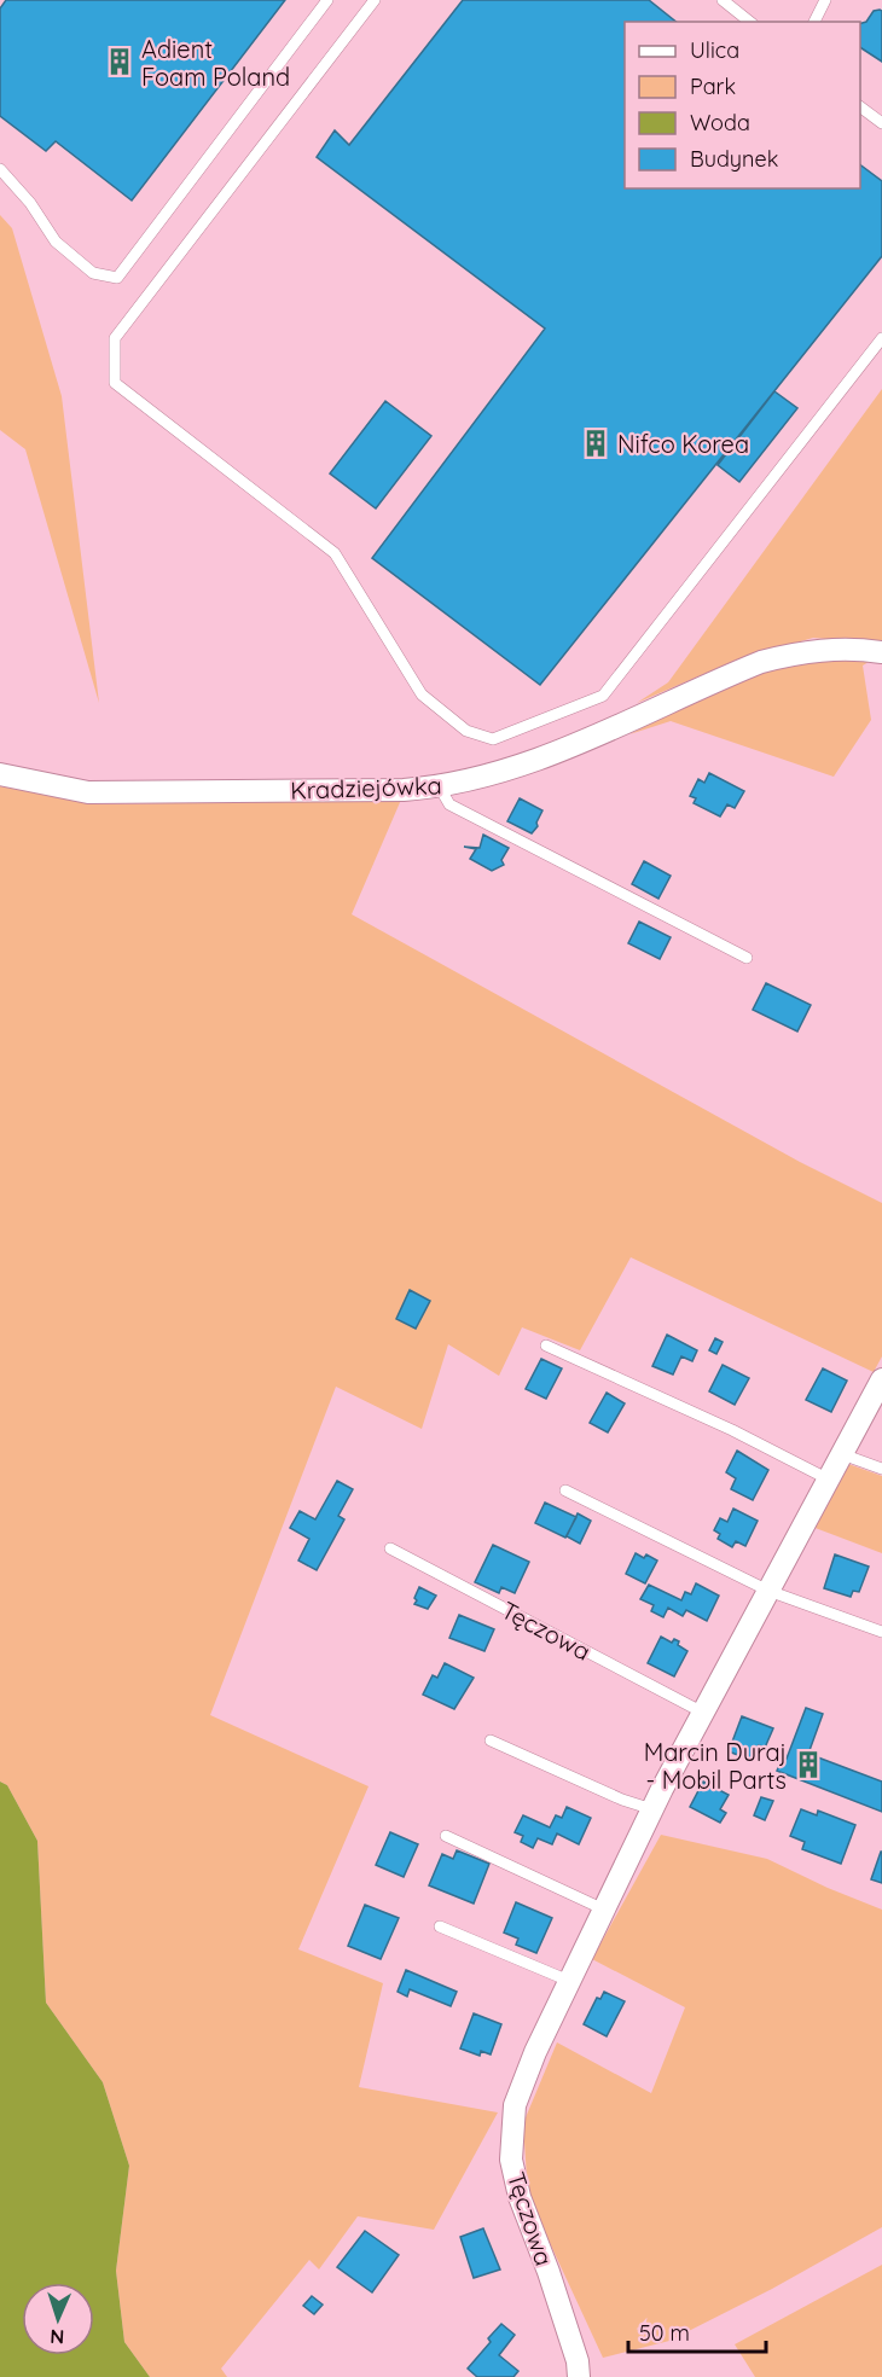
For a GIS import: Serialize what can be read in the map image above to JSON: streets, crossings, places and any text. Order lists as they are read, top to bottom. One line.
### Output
{"streets":{"street":["Kradziejówka","Tęczowa"]},"places":{"building":["Adient Foam Poland","Nifco Korea","Marcin Duraj - Mobil Parts"]},"legend":["Ulica","Park","Woda","Budynek"],"scale_bar":"50 m","north":"bottom"}
